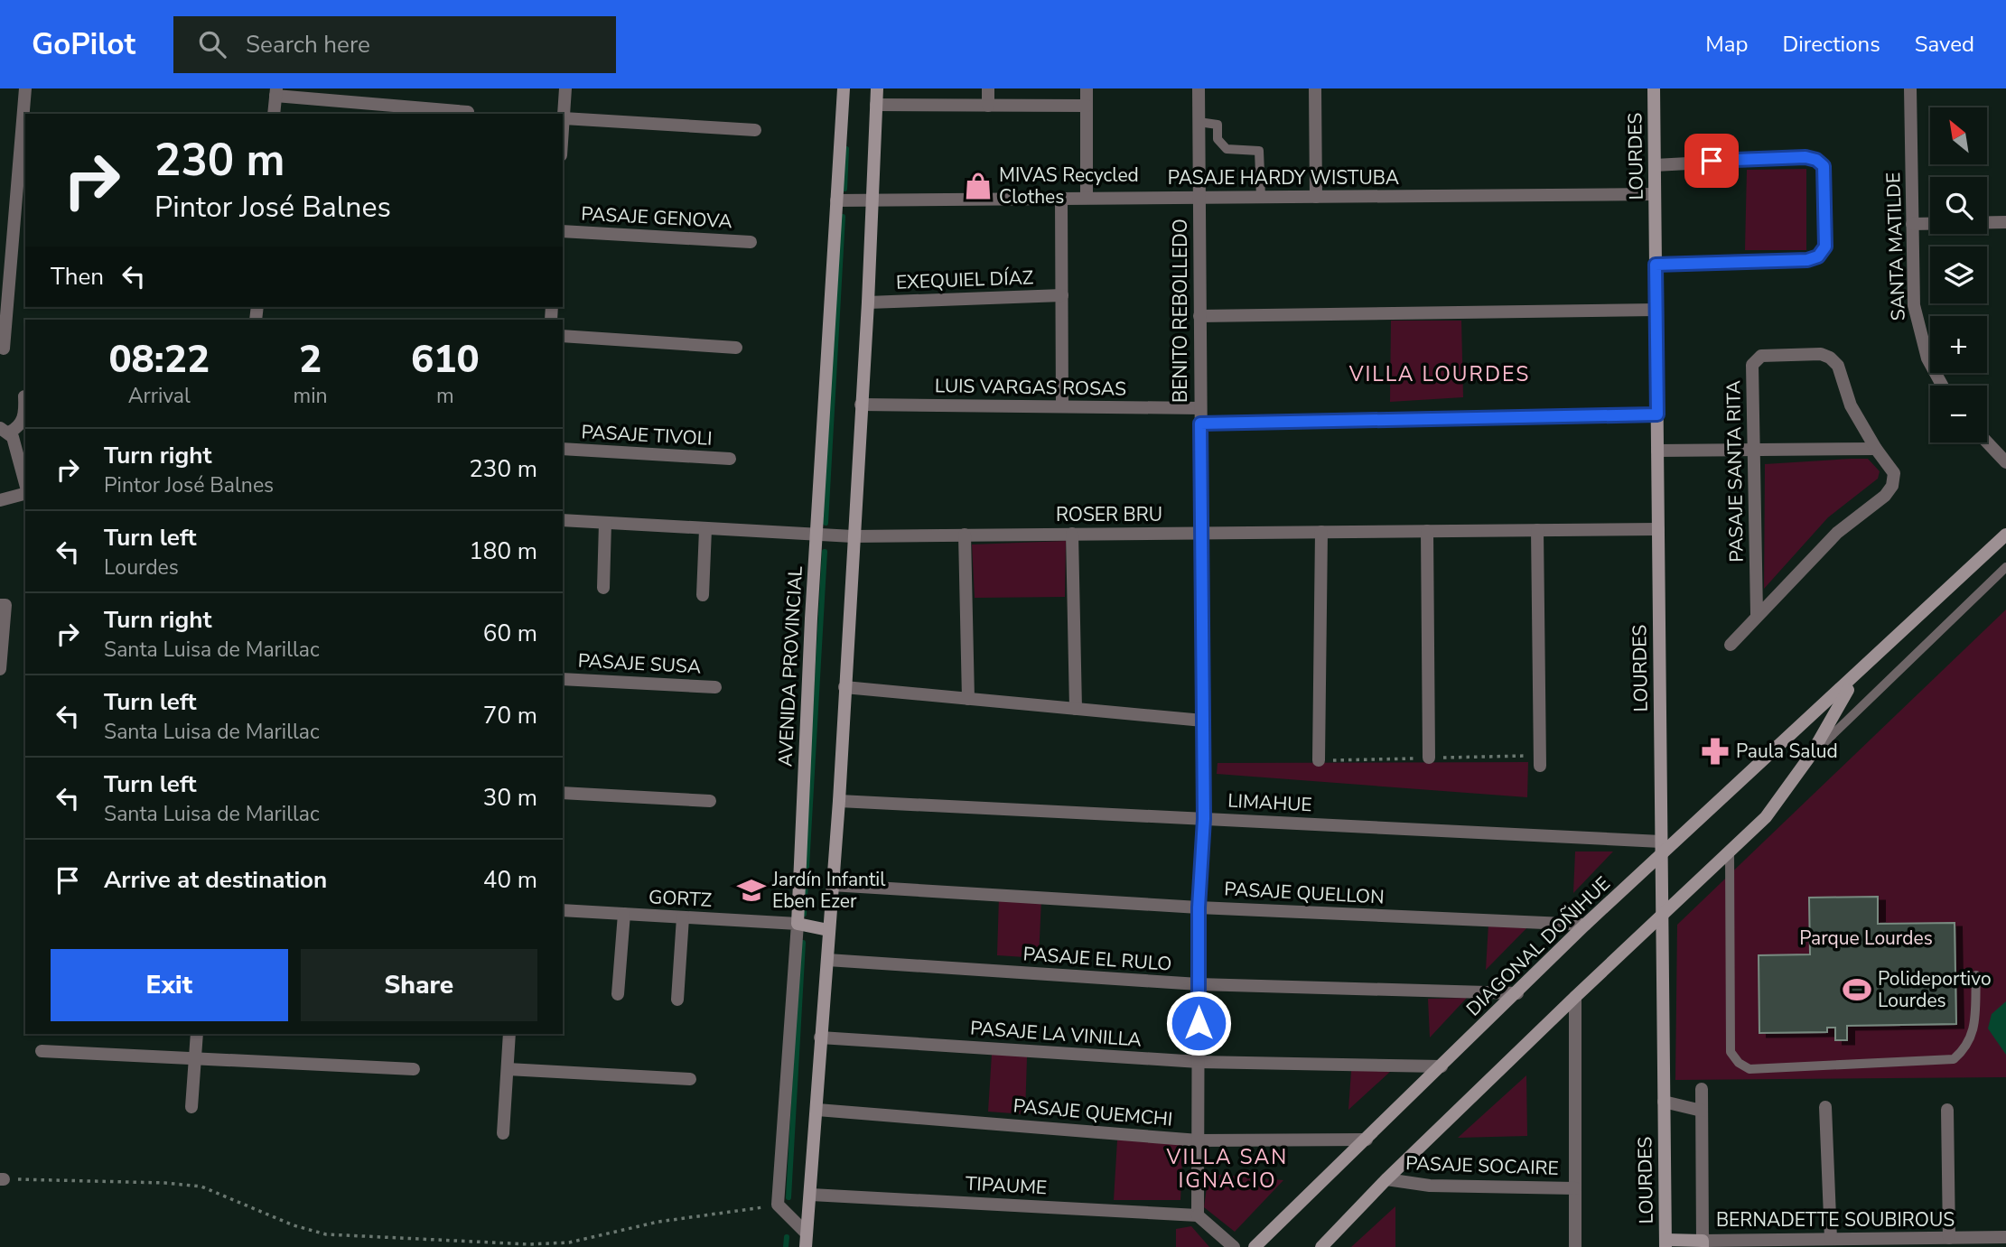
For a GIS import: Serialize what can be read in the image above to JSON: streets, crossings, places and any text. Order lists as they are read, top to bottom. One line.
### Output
{"streets":{"street":["LOURDES","PASAJE HARDY WISTUBA","PASAJE GENOVA","SANTA MATILDE","EXEQUIEL DÍAZ","BENITO REBOLLEDO","LUIS VARGAS ROSAS","PASAJE TIVOLI","PASAJE SANTA RITA","ROSER BRU","PASAJE SUSA","AVENIDA PROVINCIAL","LIMAHUE","PASAJE QUELLON","GORTZ","DIAGONAL DOÑIHUE","PASAJE EL RULO","PASAJE LA VINILLA","PASAJE QUEMCHI","PASAJE SOCAIRE","TIPAUME","BERNADETTE SOUBIROUS"]},"crossings":[["LOURDES","PASAJE HARDY WISTUBA"],["LOURDES","ROSER BRU"],["LOURDES","LIMAHUE"],["LOURDES","DIAGONAL DOÑIHUE"],["LOURDES","BERNADETTE SOUBIROUS"],["PASAJE HARDY WISTUBA","BENITO REBOLLEDO"],["PASAJE HARDY WISTUBA","AVENIDA PROVINCIAL"],["BENITO REBOLLEDO","LUIS VARGAS ROSAS"],["BENITO REBOLLEDO","ROSER BRU"],["BENITO REBOLLEDO","LIMAHUE"],["BENITO REBOLLEDO","PASAJE QUELLON"],["BENITO REBOLLEDO","PASAJE EL RULO"],["BENITO REBOLLEDO","PASAJE LA VINILLA"],["BENITO REBOLLEDO","PASAJE QUEMCHI"],["BENITO REBOLLEDO","TIPAUME"],["ROSER BRU","AVENIDA PROVINCIAL"],["AVENIDA PROVINCIAL","GORTZ"],["LIMAHUE","DIAGONAL DOÑIHUE"],["PASAJE QUELLON","DIAGONAL DOÑIHUE"],["DIAGONAL DOÑIHUE","PASAJE EL RULO"],["DIAGONAL DOÑIHUE","PASAJE LA VINILLA"],["DIAGONAL DOÑIHUE","PASAJE QUEMCHI"],["DIAGONAL DOÑIHUE","PASAJE SOCAIRE"]],"districts":["VILLA LOURDES","VILLA SAN IGNACIO"],"parks":["Parque Lourdes"],"places":{"shop":["MIVAS Recycled Clothes"],"pharmacy":["Paula Salud"],"school or university":["Jardín Infantil Eben Ezer"],"sports":["Polideportivo Lourdes"]},"north":"top left","page":{"header":"GoPilot","search":"Search here","nav":["Map","Directions","Saved"],"map_buttons":["+","−"],"turn":["230 m","Pintor José Balnes"],"then":"Then","eta":["08:22","Arrival","2","min","610","m"],"list":[{"name":"Turn right","note":"Pintor José Balnes","value":"230 m"},{"name":"Turn left","note":"Lourdes","value":"180 m"},{"name":"Turn right","note":"Santa Luisa de Marillac","value":"60 m"},{"name":"Turn left","note":"Santa Luisa de Marillac","value":"70 m"},{"name":"Turn left","note":"Santa Luisa de Marillac","value":"30 m"},{"name":"Arrive at destination","value":"40 m"}],"buttons":["Exit","Share"]}}
